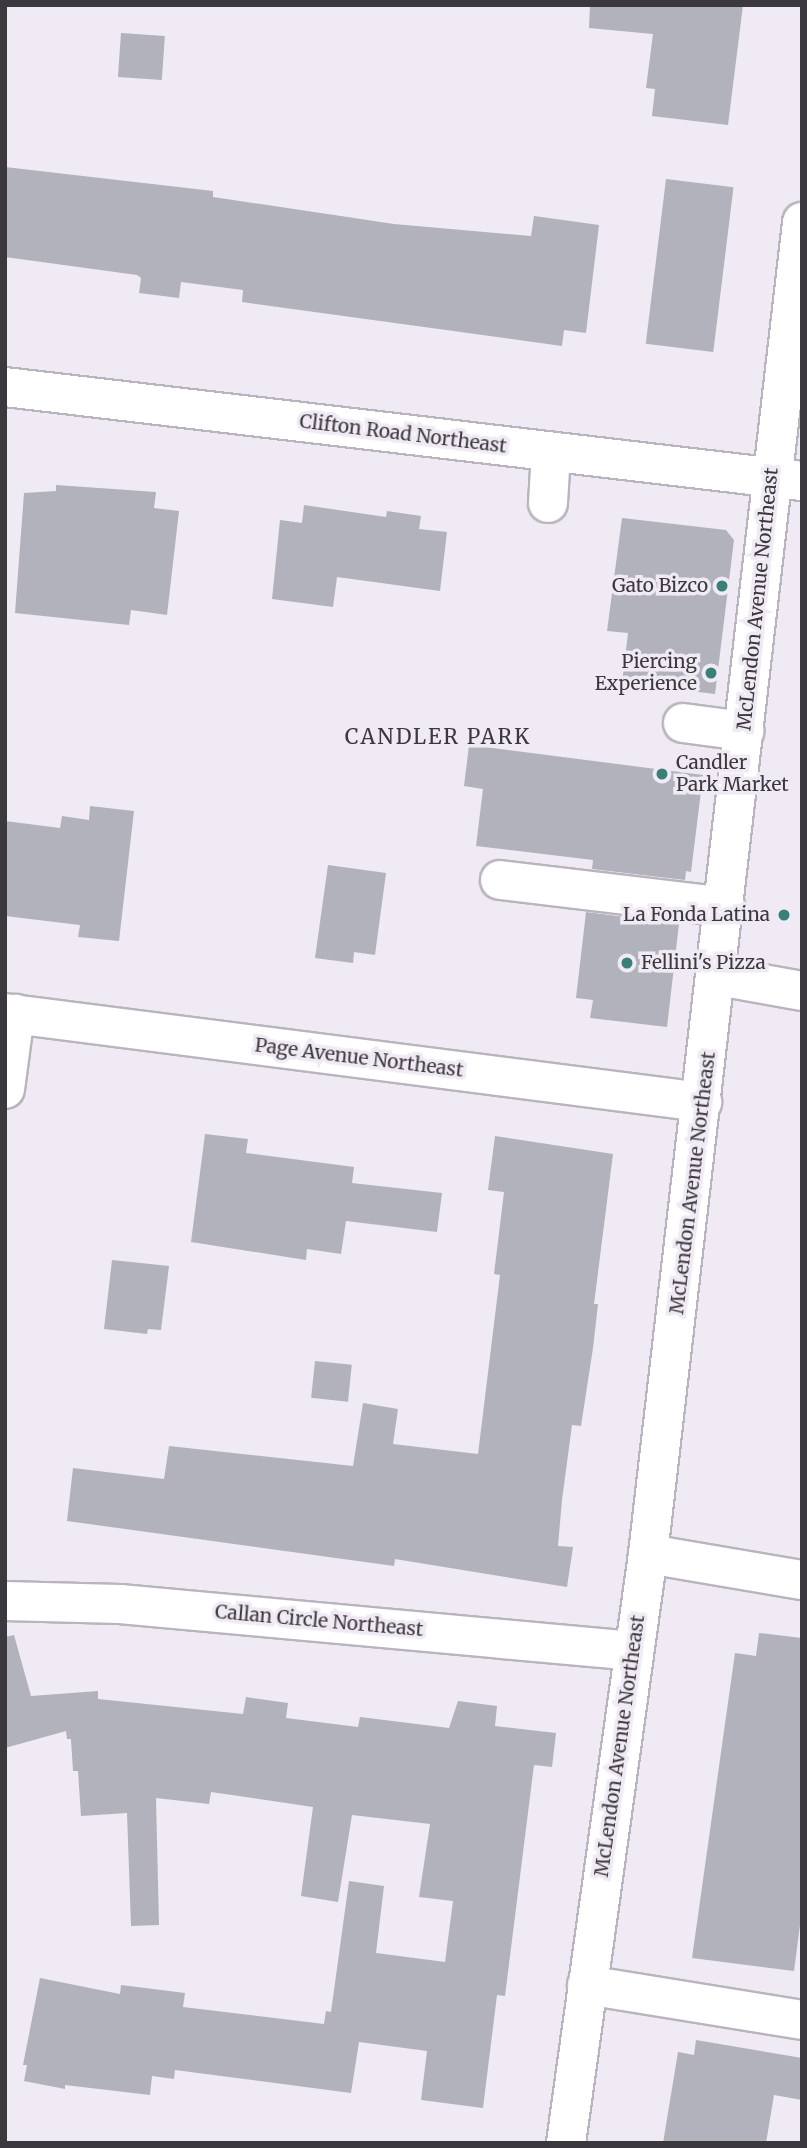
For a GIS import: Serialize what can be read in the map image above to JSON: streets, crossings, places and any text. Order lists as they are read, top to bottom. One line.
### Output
{"streets":{"street":["Clifton Road Northeast","McLendon Avenue Northeast","Page Avenue Northeast","Callan Circle Northeast"]},"crossings":[["Clifton Road Northeast","McLendon Avenue Northeast"],["McLendon Avenue Northeast","Page Avenue Northeast"],["McLendon Avenue Northeast","Callan Circle Northeast"]],"districts":["CANDLER PARK"],"places":["Gato Bizco","Piercing Experience","Candler Park Market","La Fonda Latina","Fellini's Pizza"]}
